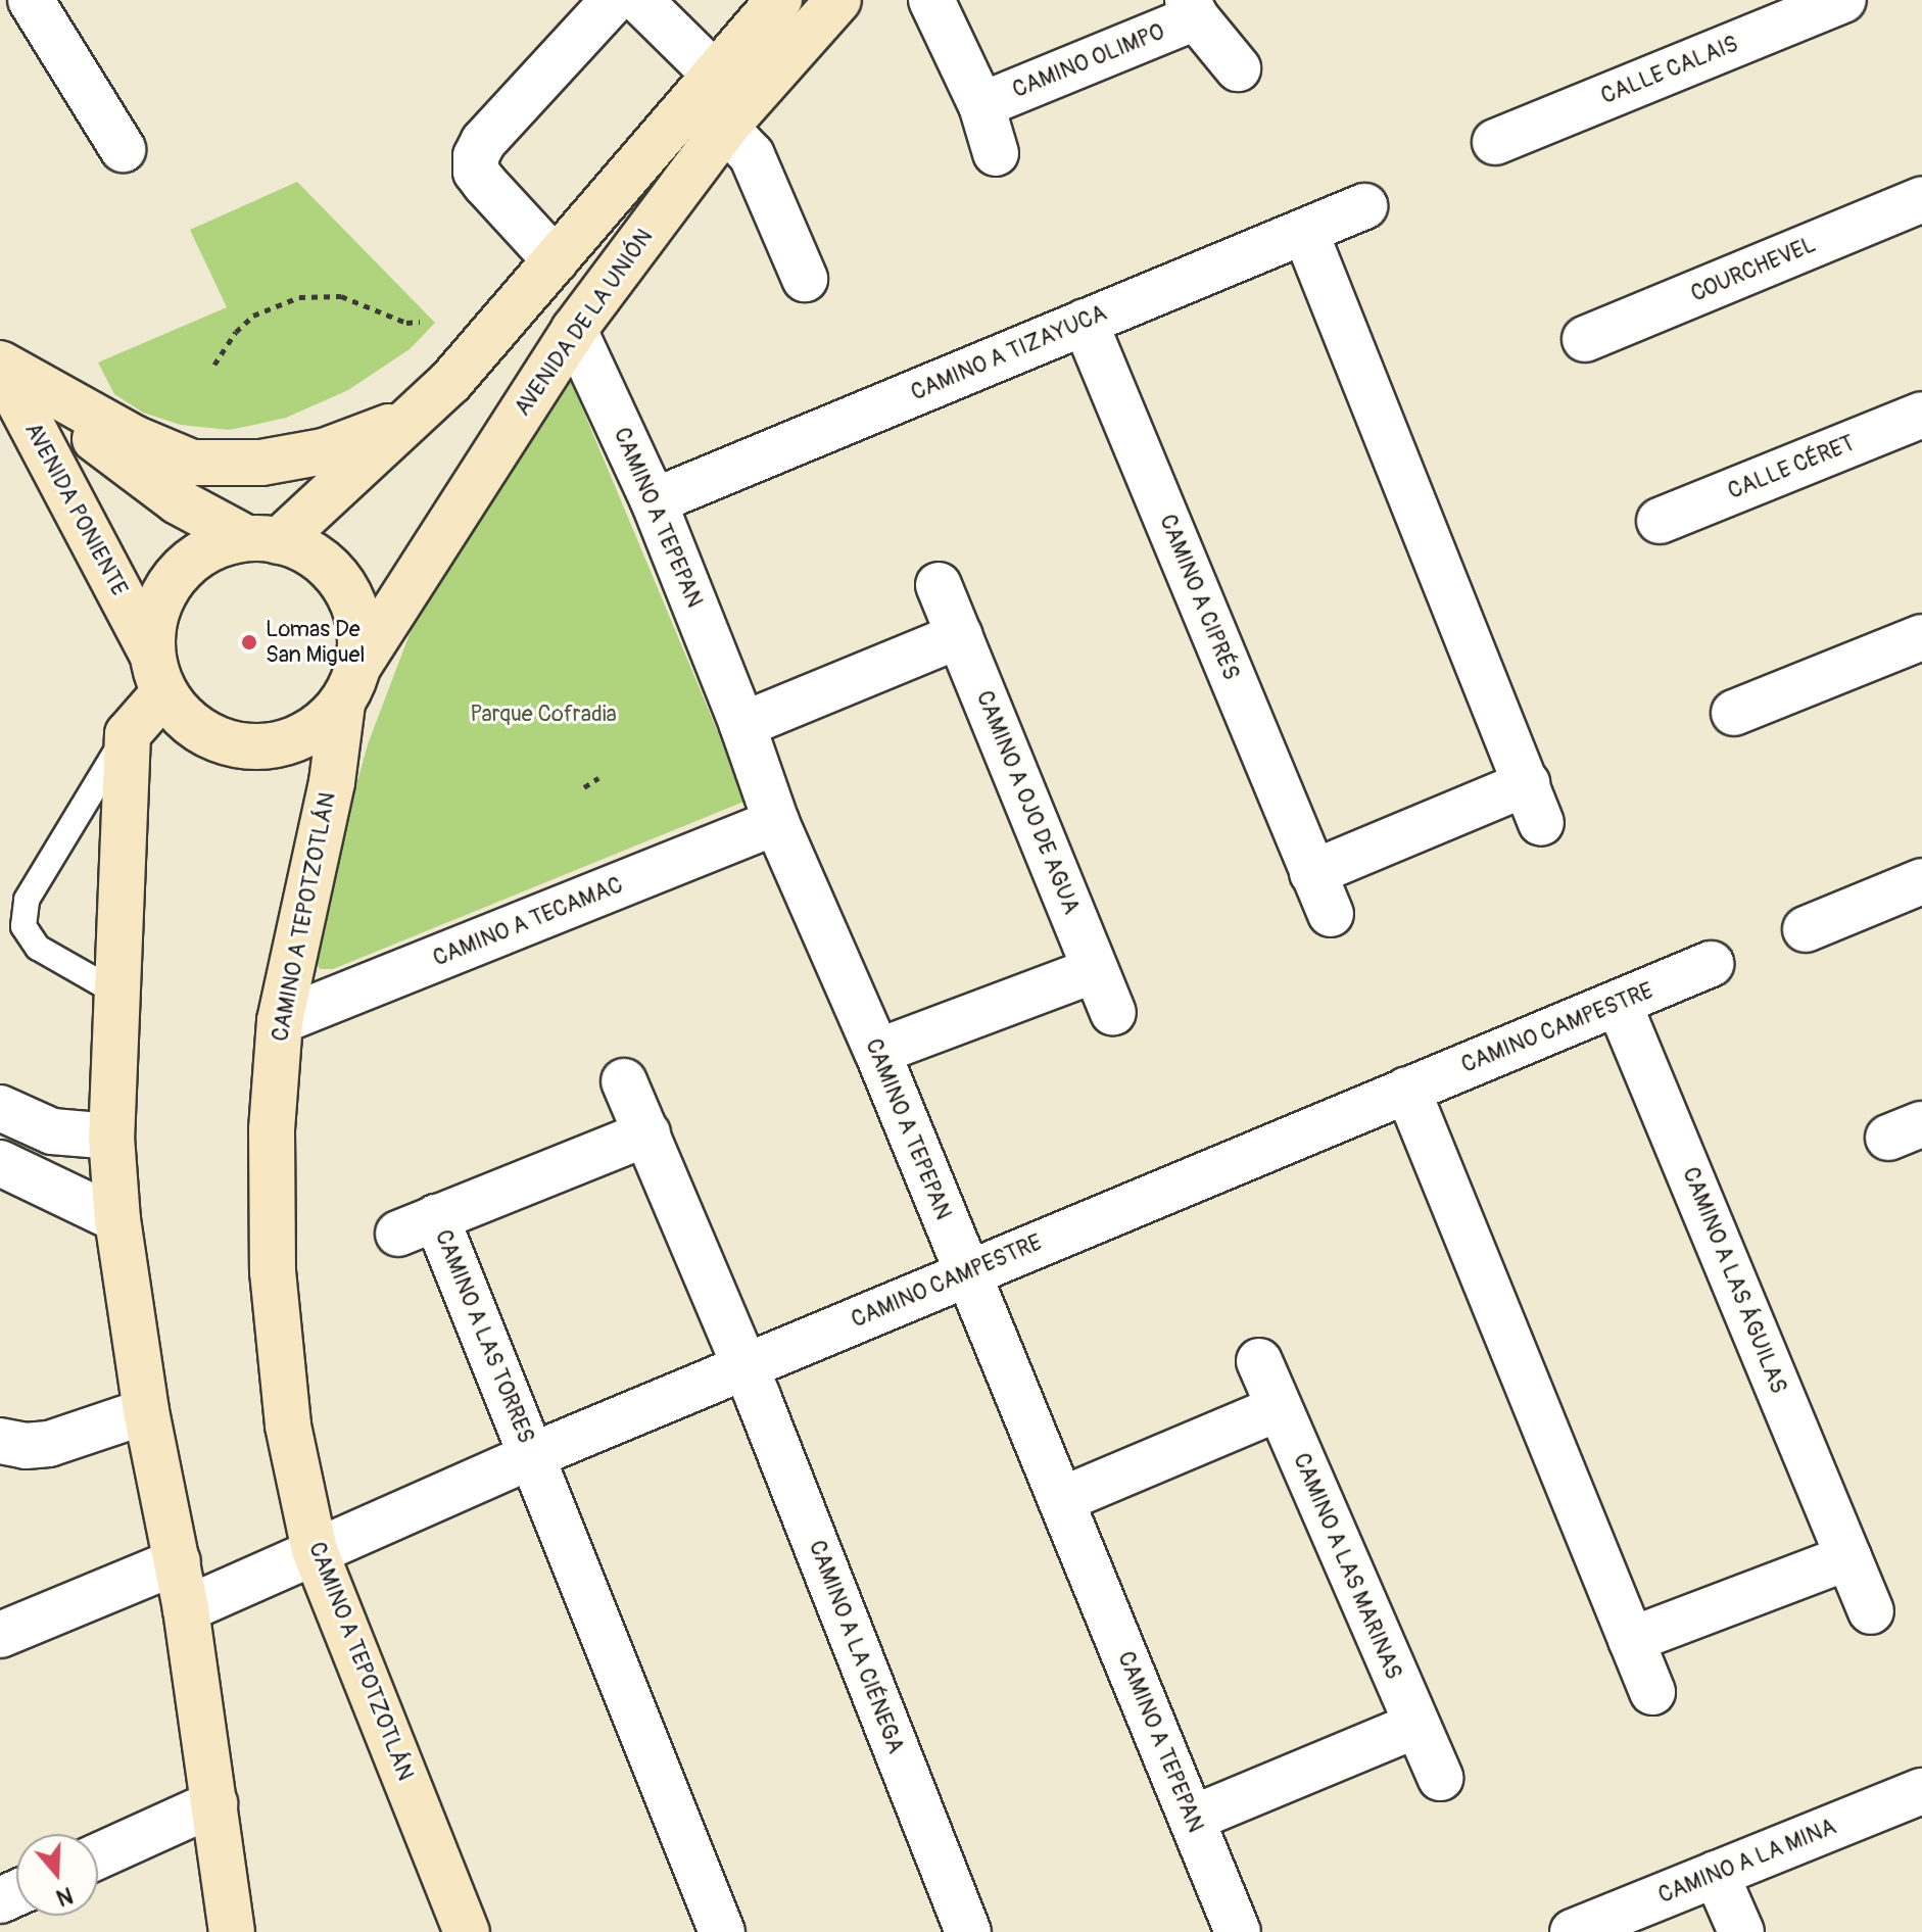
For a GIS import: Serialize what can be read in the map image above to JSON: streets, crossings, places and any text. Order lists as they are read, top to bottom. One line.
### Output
{"streets":{"main road":["AVENIDA DE LA UNIÓN","AVENIDA PONIENTE","CAMINO A TEPOTZOTLÁN"],"street":["CAMINO OLIMPO","CALLE CALAIS","COURCHEVEL","CAMINO A TIZAYUCA","CALLE CÉRET","CAMINO A TEPEPAN","CAMINO A CIPRÉS","CAMINO A OJO DE AGUA","CAMINO A TECAMAC","CAMINO CAMPESTRE","CAMINO A LAS ÁGUILAS","CAMINO A LAS TORRES","CAMINO A LAS MARINAS","CAMINO A LA CIÉNEGA","CAMINO A LA MINA"]},"crossings":[["AVENIDA DE LA UNIÓN","AVENIDA PONIENTE"],["AVENIDA DE LA UNIÓN","CAMINO A TEPEPAN"],["AVENIDA DE LA UNIÓN","CAMINO A TEPOTZOTLÁN"],["CAMINO A TIZAYUCA","CAMINO A TEPEPAN"],["CAMINO A TIZAYUCA","CAMINO A CIPRÉS"],["AVENIDA PONIENTE","CAMINO A TEPOTZOTLÁN"],["CAMINO A TEPEPAN","CAMINO A TECAMAC"],["CAMINO A TEPEPAN","CAMINO CAMPESTRE"],["CAMINO A TEPOTZOTLÁN","CAMINO A TECAMAC"],["CAMINO A TEPOTZOTLÁN","CAMINO CAMPESTRE"],["CAMINO CAMPESTRE","CAMINO A LAS ÁGUILAS"],["CAMINO CAMPESTRE","CAMINO A LAS TORRES"],["CAMINO CAMPESTRE","CAMINO A LA CIÉNEGA"]],"parks":["Parque Cofradia"],"places":["Lomas De San Miguel"],"north":"bottom"}
